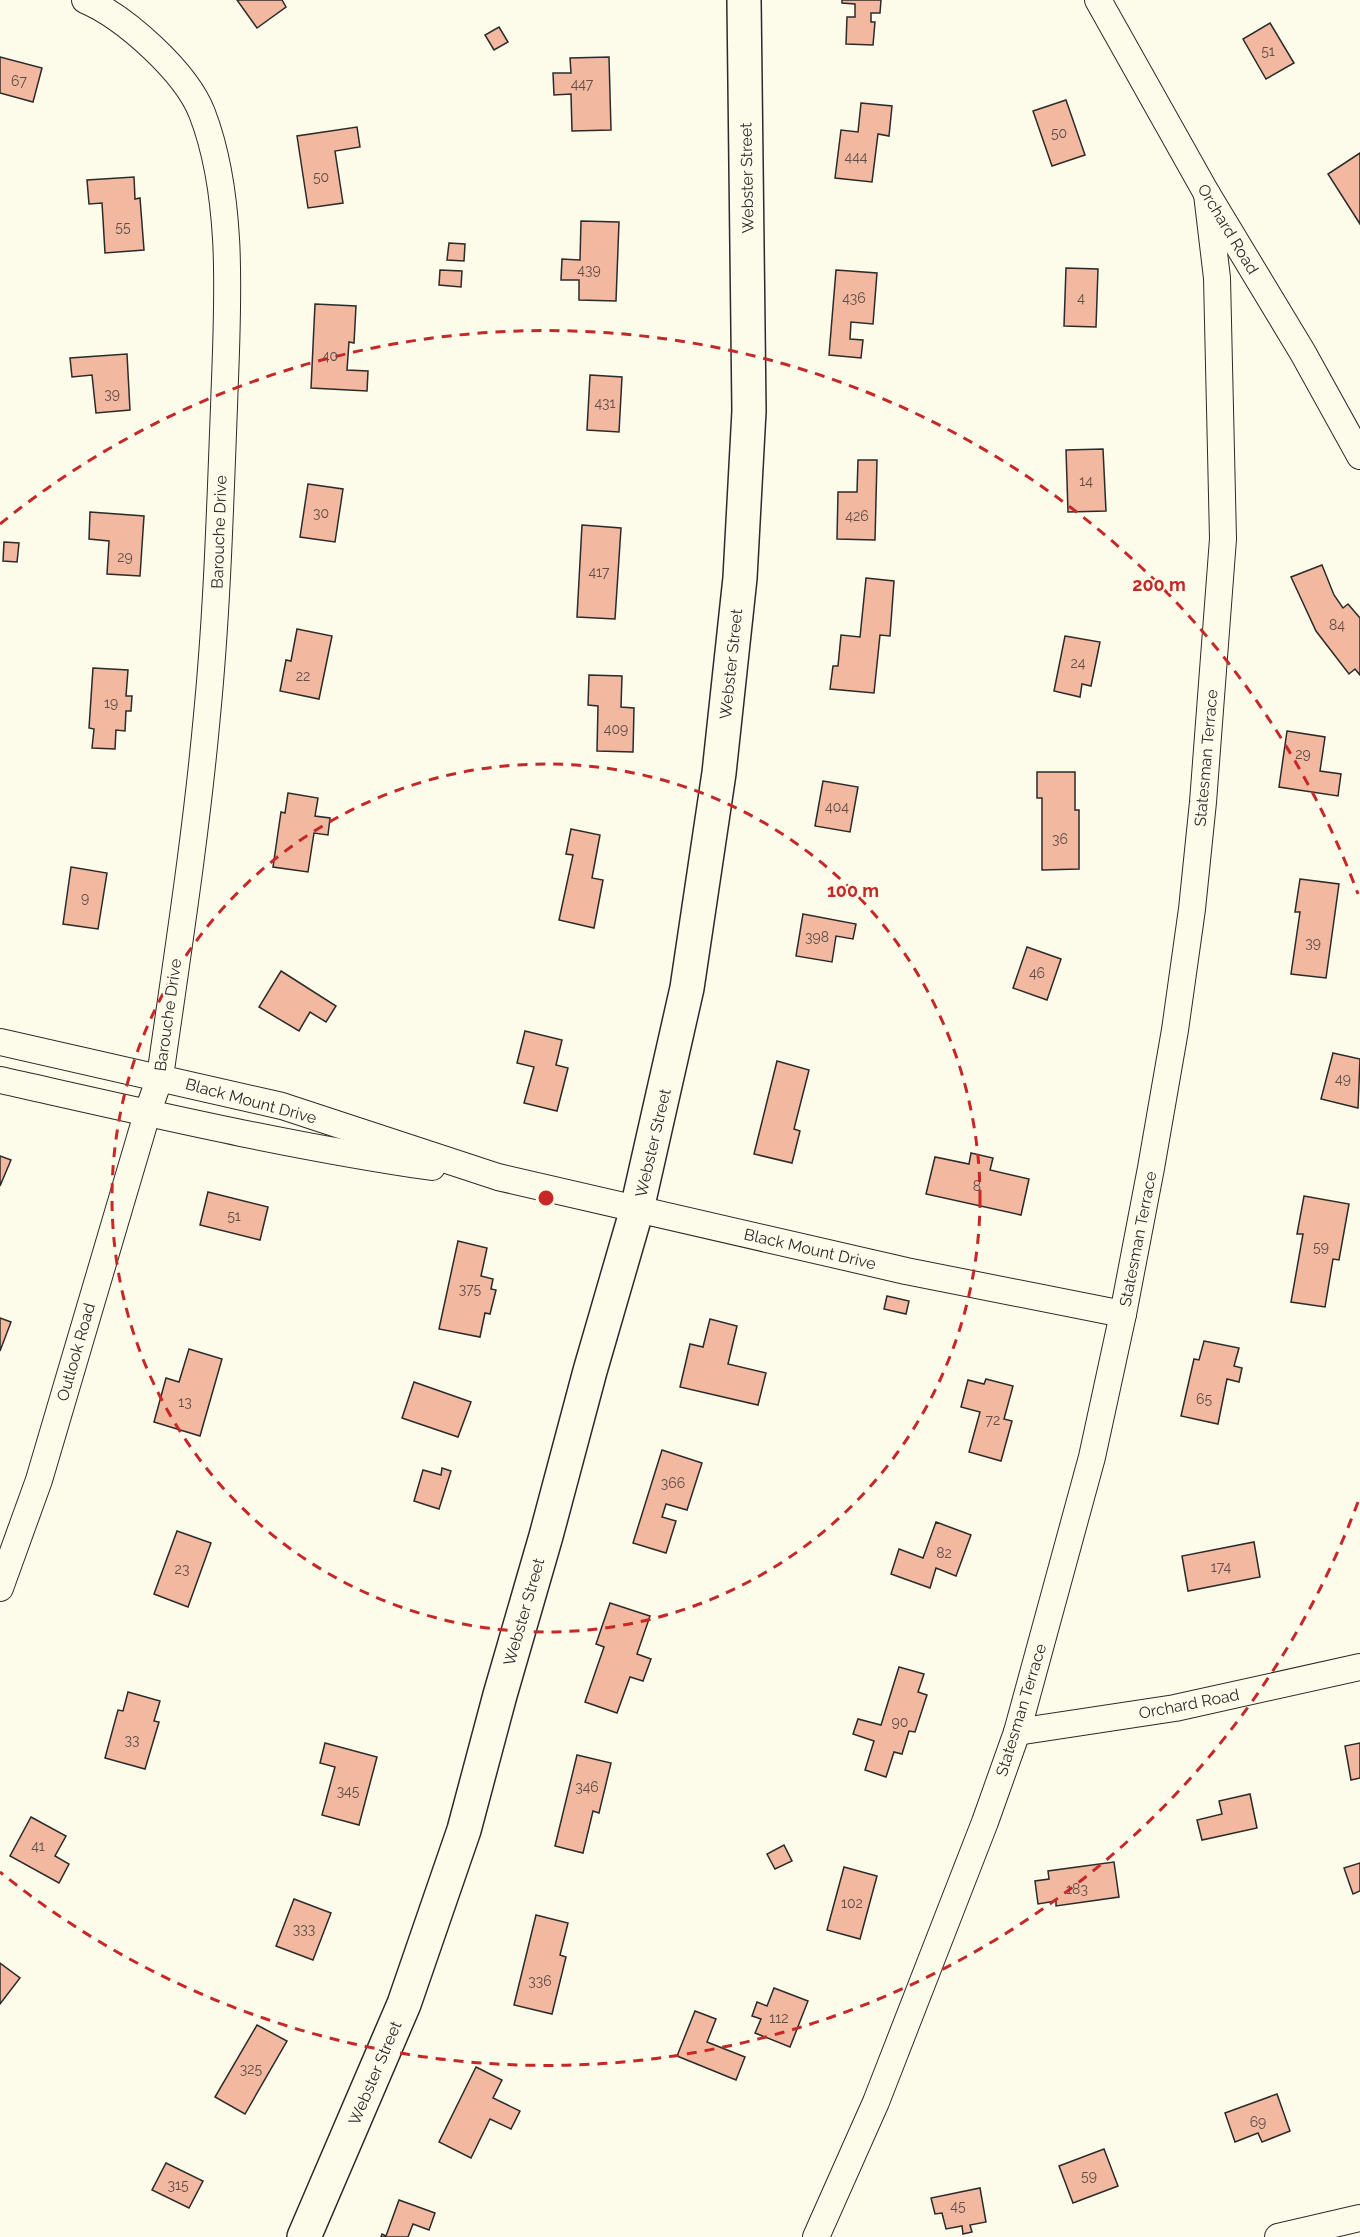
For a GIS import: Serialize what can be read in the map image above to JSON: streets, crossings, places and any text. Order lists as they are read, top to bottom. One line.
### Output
{"streets":{"street":["Webster Street","Orchard Road","Barouche Drive","Statesman Terrace","Black Mount Drive","Outlook Road"]},"crossings":[["Webster Street","Black Mount Drive"],["Orchard Road","Statesman Terrace"],["Barouche Drive","Black Mount Drive"],["Barouche Drive","Outlook Road"],["Statesman Terrace","Black Mount Drive"],["Black Mount Drive","Outlook Road"]],"house_numbers":["51","67","447","50","444","50","55","439","436","4","40","39","431","14","30","426","29","417","84","24","22","19","409","29","404","36","9","398","39","46","49","8","51","59","375","65","13","72","366","82","174","23","90","33","346","345","41","183","102","333","336","112","325","69","59","315","45"],"rings":["200 m","100 m"]}
